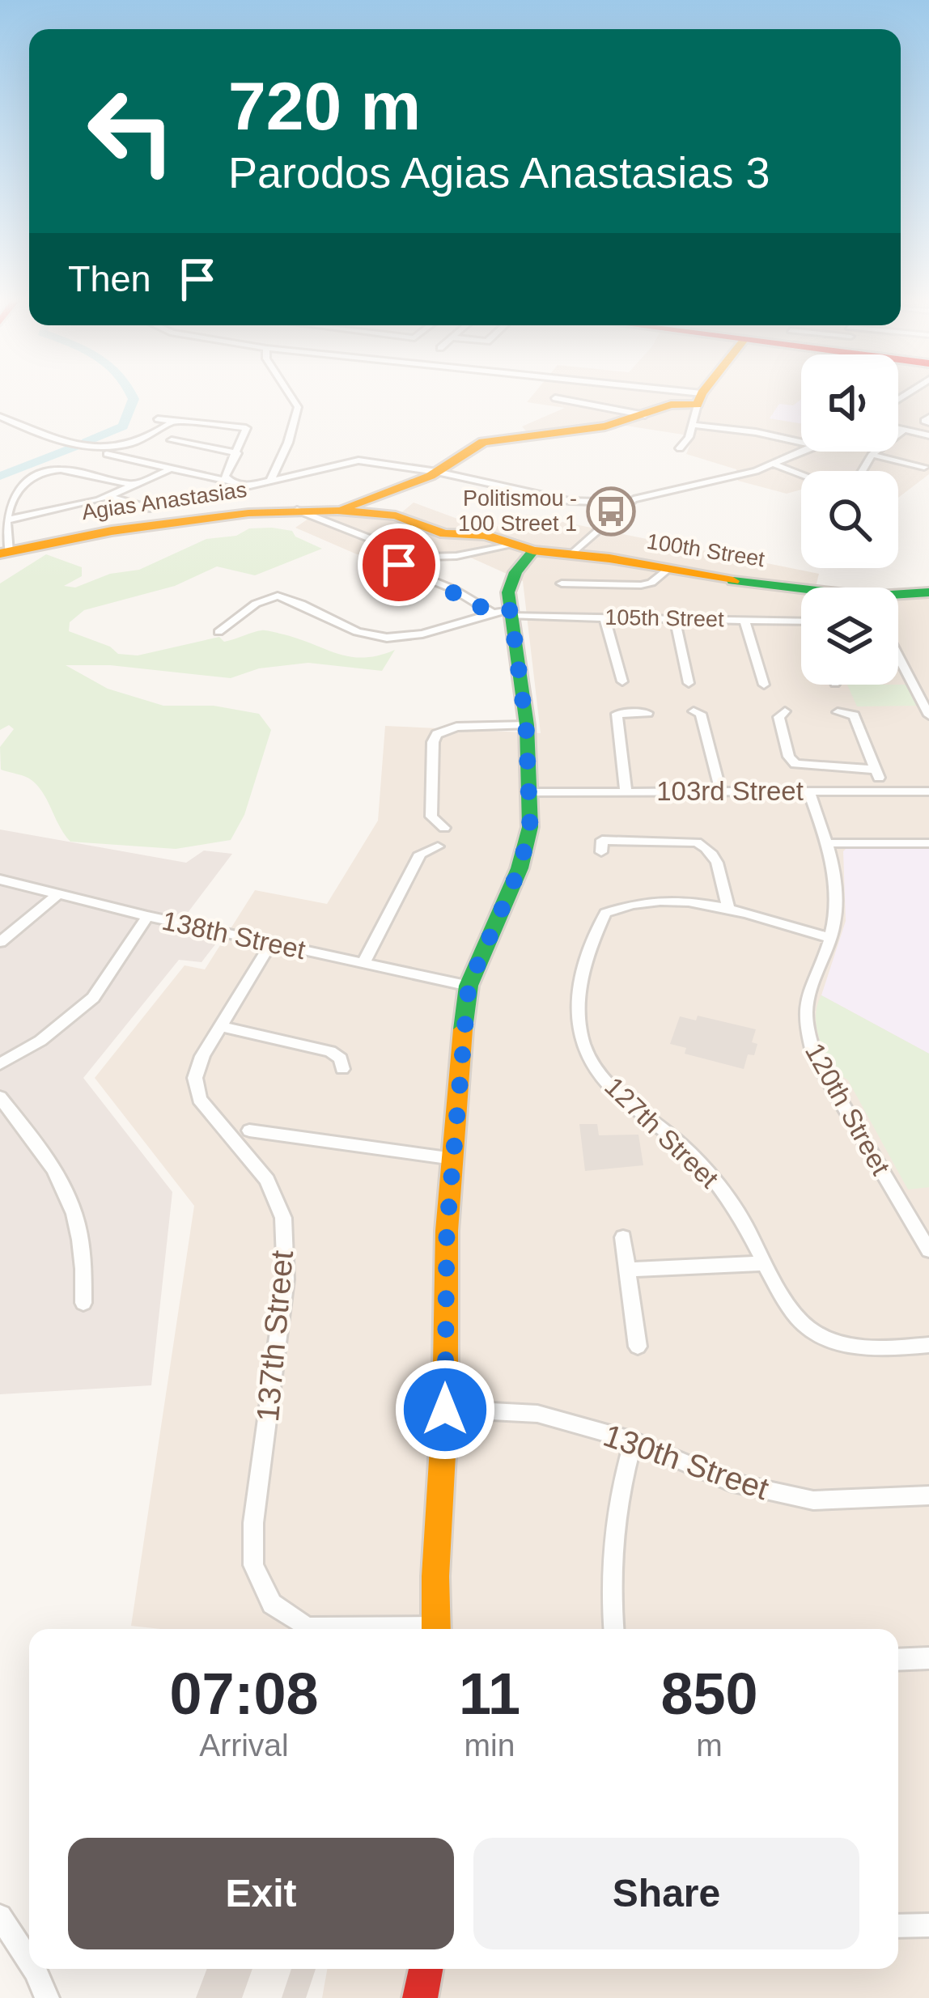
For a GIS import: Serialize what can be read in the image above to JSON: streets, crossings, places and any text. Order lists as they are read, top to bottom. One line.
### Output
{"streets":{"street":["Agias Anastasias","100th Street","105th Street","103rd Street","138th Street","120th Street","127th Street","137th Street","130th Street"]},"crossings":[["Agias Anastasias","100th Street"],["103rd Street","120th Street"],["138th Street","137th Street"],["120th Street","127th Street"]],"places":{"bus stop":["Politismou - 100 Street 1"]},"page":{"turn":["720 m","Parodos Agias Anastasias 3"],"then":"Then","eta":["07:08","Arrival","11","min","850","m"],"buttons":["Exit","Share"]}}
